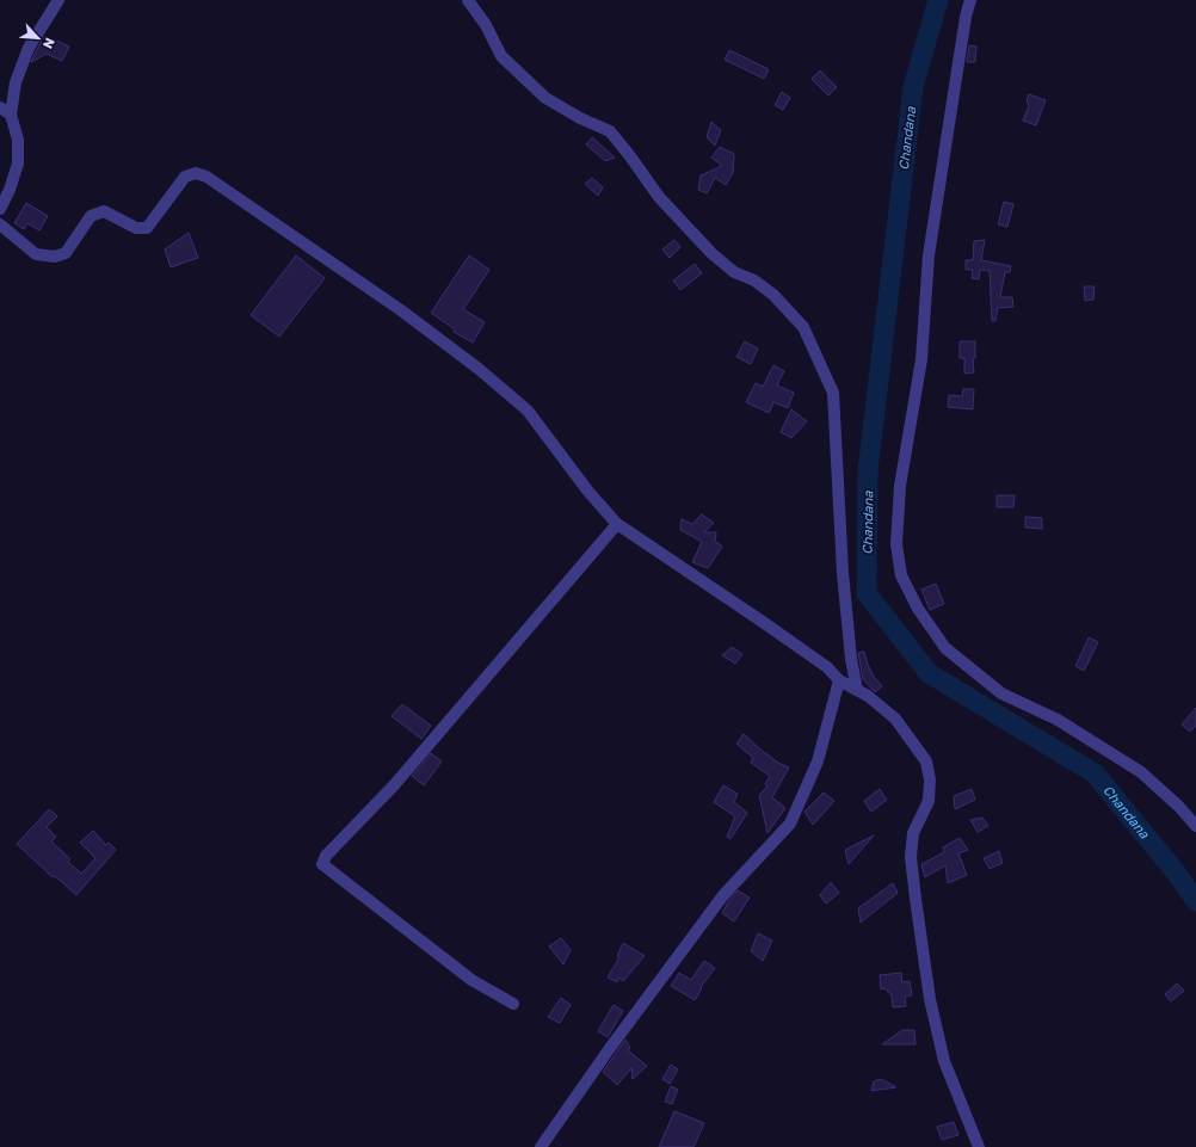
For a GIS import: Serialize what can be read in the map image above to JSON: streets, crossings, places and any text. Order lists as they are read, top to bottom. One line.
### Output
{"water":["Chandana"],"north":"bottom right"}
